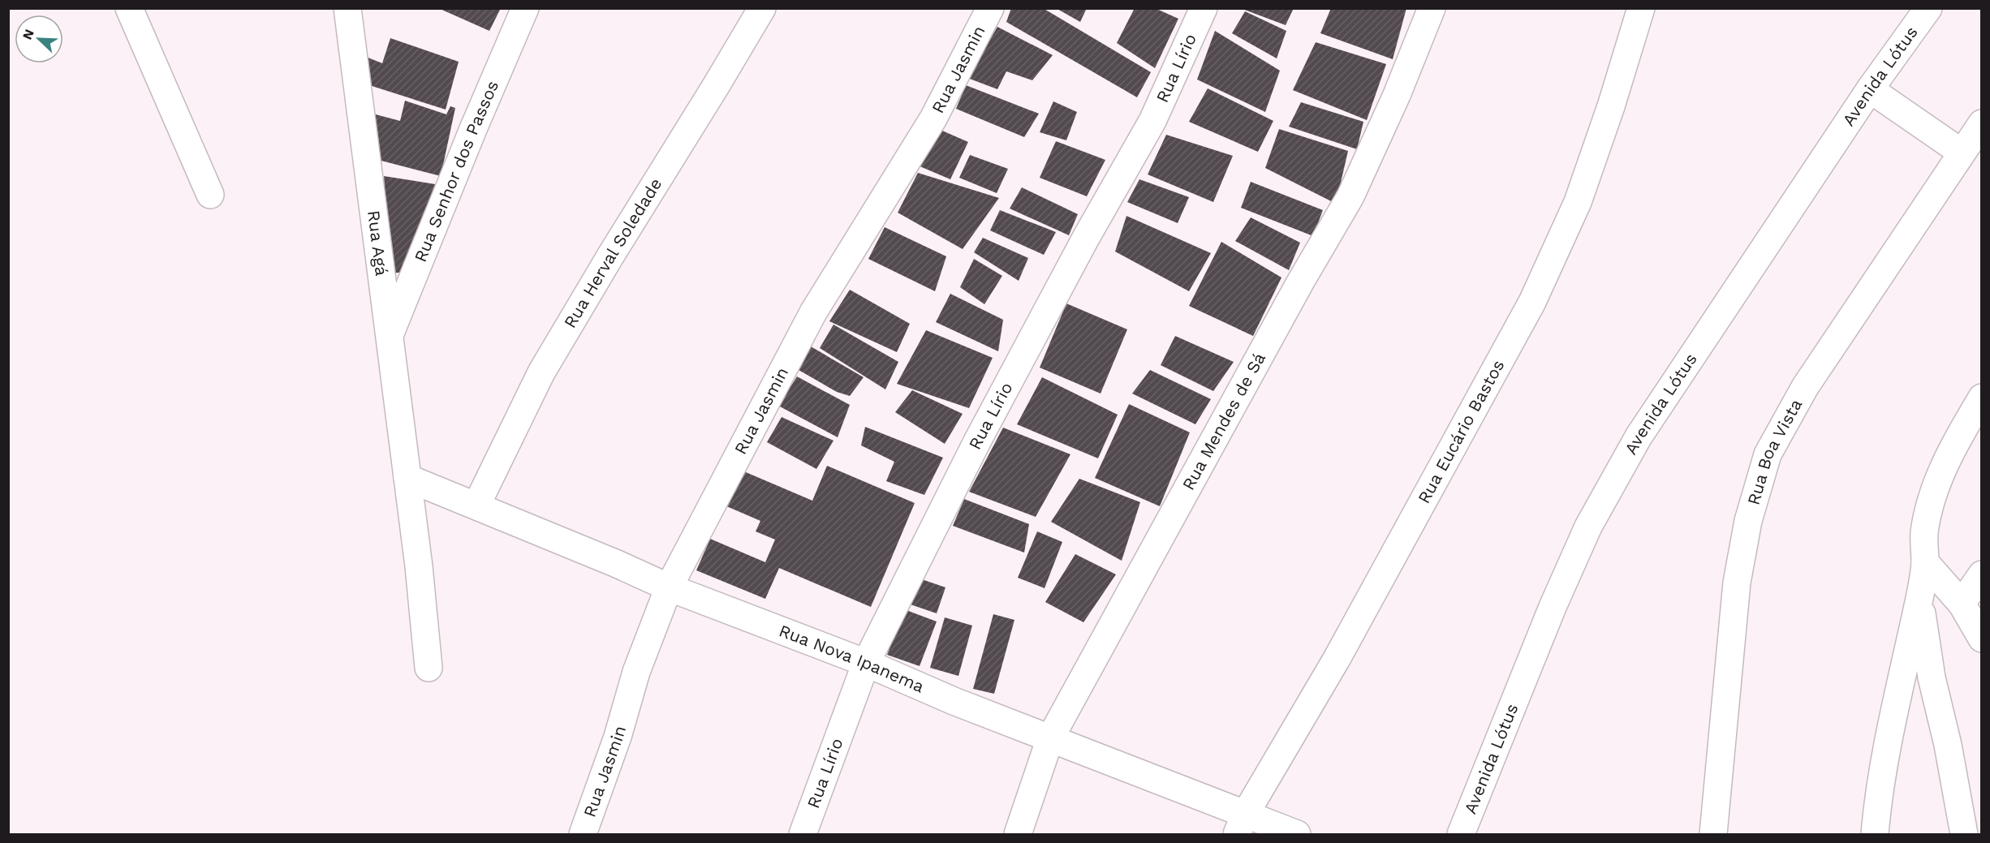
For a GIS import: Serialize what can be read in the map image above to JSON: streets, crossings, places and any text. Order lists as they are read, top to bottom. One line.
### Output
{"streets":{"street":["Rua Lírio","Rua Jasmin","Avenida Lótus","Rua Senhor dos Passos","Rua Agá","Rua Herval Soledade","Rua Mendes de Sá","Rua Eucário Bastos","Rua Boa Vista","Rua Nova Ipanema"]},"crossings":[["Rua Lírio","Rua Nova Ipanema"],["Rua Jasmin","Rua Nova Ipanema"],["Rua Senhor dos Passos","Rua Agá"],["Rua Agá","Rua Nova Ipanema"],["Rua Herval Soledade","Rua Nova Ipanema"],["Rua Mendes de Sá","Rua Nova Ipanema"],["Rua Eucário Bastos","Rua Nova Ipanema"]],"north":"top left"}
